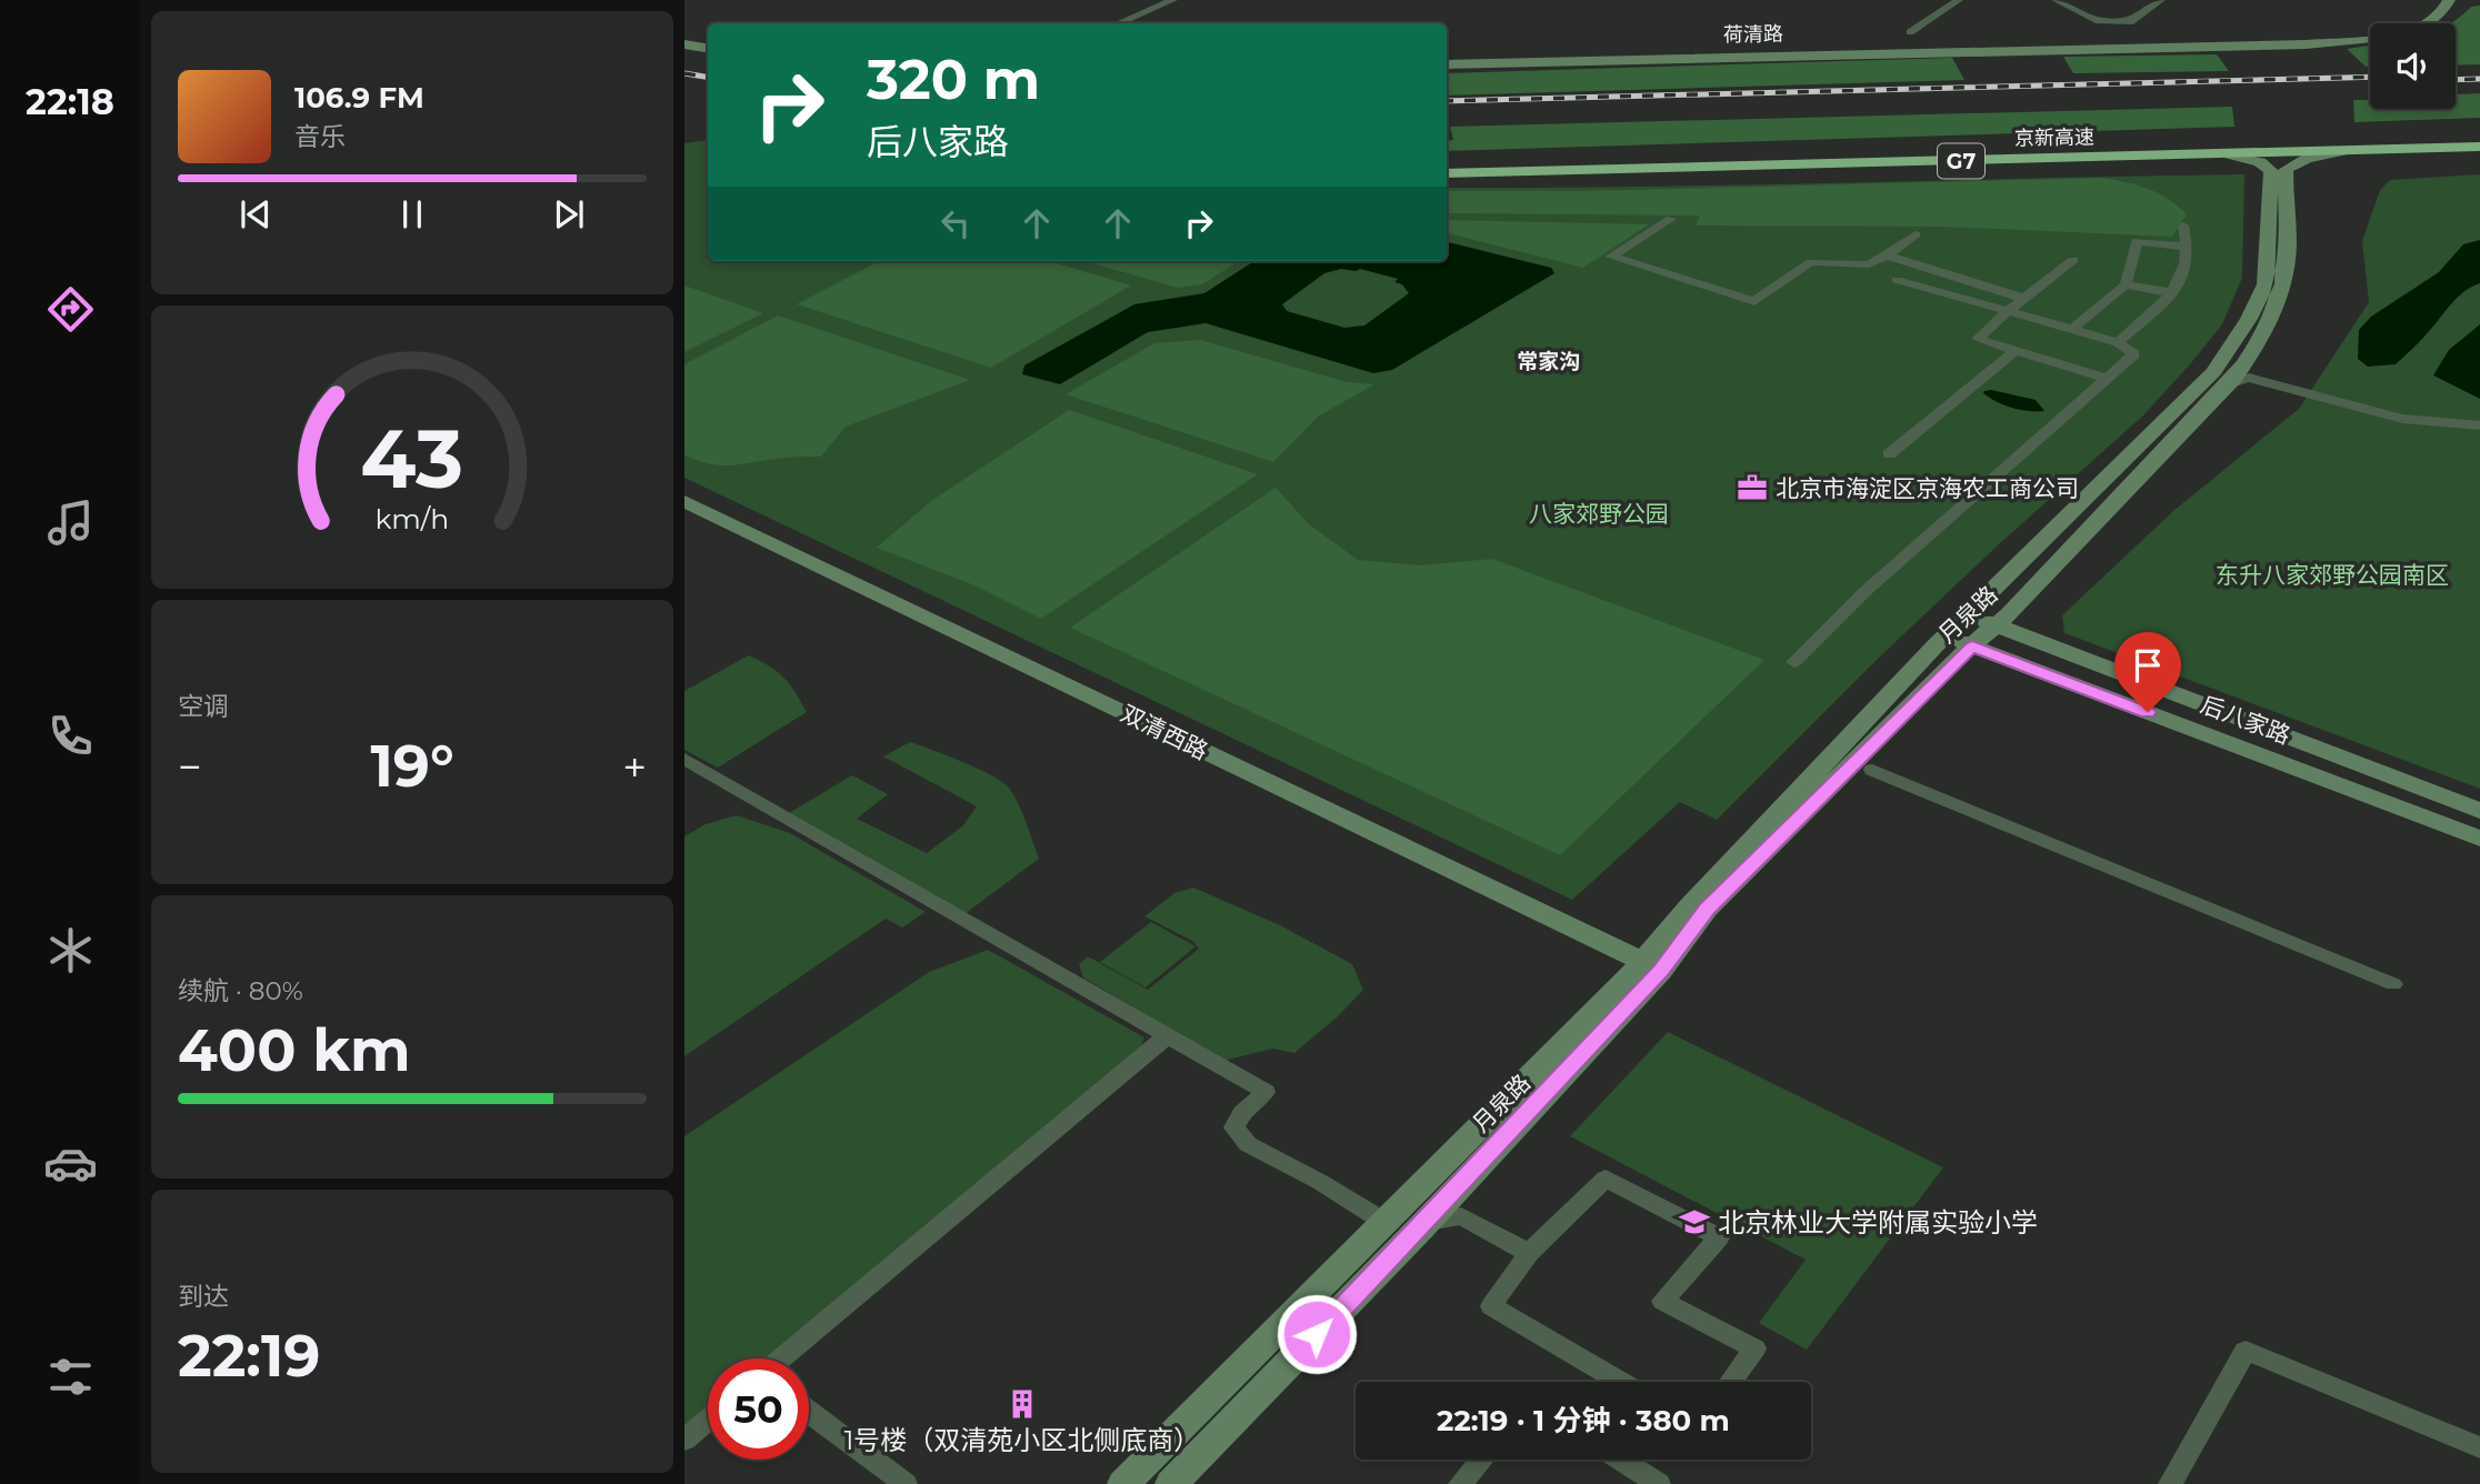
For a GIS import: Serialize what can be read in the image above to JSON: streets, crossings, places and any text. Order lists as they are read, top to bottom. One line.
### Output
{"streets":{"highway":["京新高速","G7"],"main road":["荷清路","月泉路","后八家路","双清西路"]},"crossings":[["京新高速","月泉路"],["月泉路","后八家路"],["月泉路","双清西路"]],"districts":["常家沟"],"parks":["八家郊野公园","东升八家郊野公园南区"],"places":{"office":["北京市海淀区京海农工商公司"],"school or university":["北京林业大学附属实验小学"],"building":["1号楼（双清苑小区北侧底商）"]},"page":{"tabs":"22:18","turn":["320 m","后八家路"],"song":["106.9 FM","音乐"],"tile":["空调",["续航 · 80%","400 km"],["到达","22:19"]],"heat":["−","19°","+"],"limit":"50","trip":"22:19 · 1 分钟 · 380 m","gauge":["43","km/h"]}}
